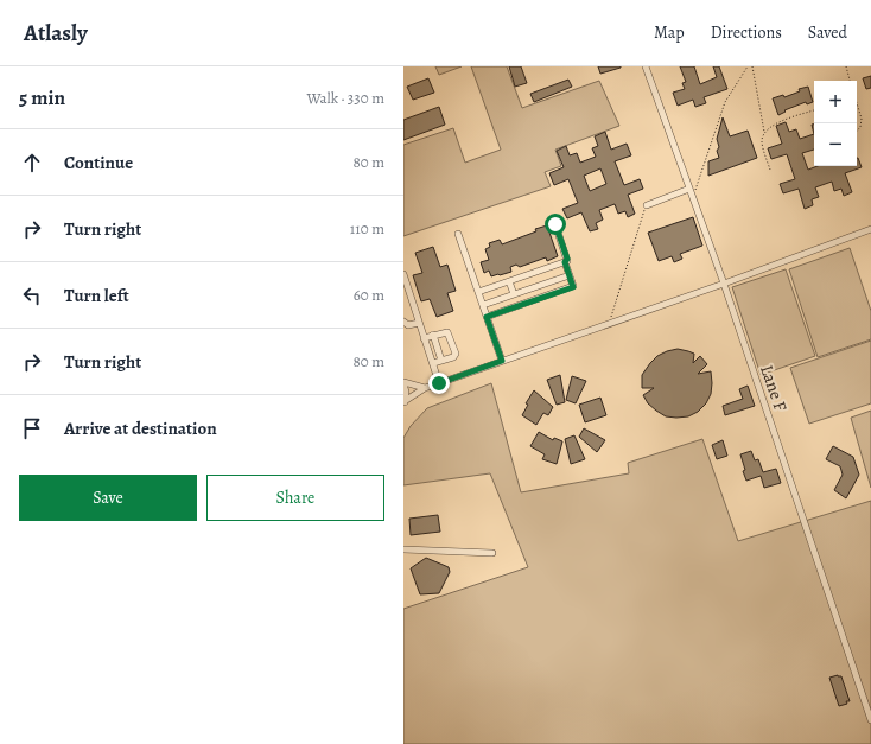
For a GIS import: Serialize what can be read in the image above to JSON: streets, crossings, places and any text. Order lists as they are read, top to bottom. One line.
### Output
{"streets":{"street":["Lane F"]},"page":{"header":"Atlasly","nav":["Map","Directions","Saved"],"heading":["5 min","Walk · 330 m"],"map_buttons":["+","−"],"list":[["Continue","80 m"],["Turn right","110 m"],["Turn left","60 m"],["Turn right","80 m"],"Arrive at destination"],"buttons":["Save","Share"]}}
